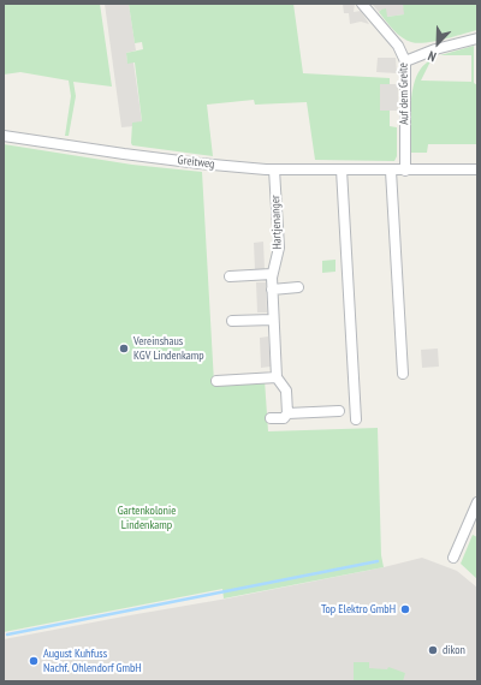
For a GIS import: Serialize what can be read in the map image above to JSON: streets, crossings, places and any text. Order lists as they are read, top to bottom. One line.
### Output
{"streets":{"street":["Auf dem Greite","Greitweg","Hartjenanger"]},"crossings":[["Auf dem Greite","Greitweg"],["Greitweg","Hartjenanger"]],"parks":["Gartenkolonie Lindenkamp"],"places":["Vereinshaus KGV Lindenkamp","Top Elektro GmbH","dikon","August Kuhfuss Nachf. Ohlendorf GmbH"],"north":"bottom left"}
